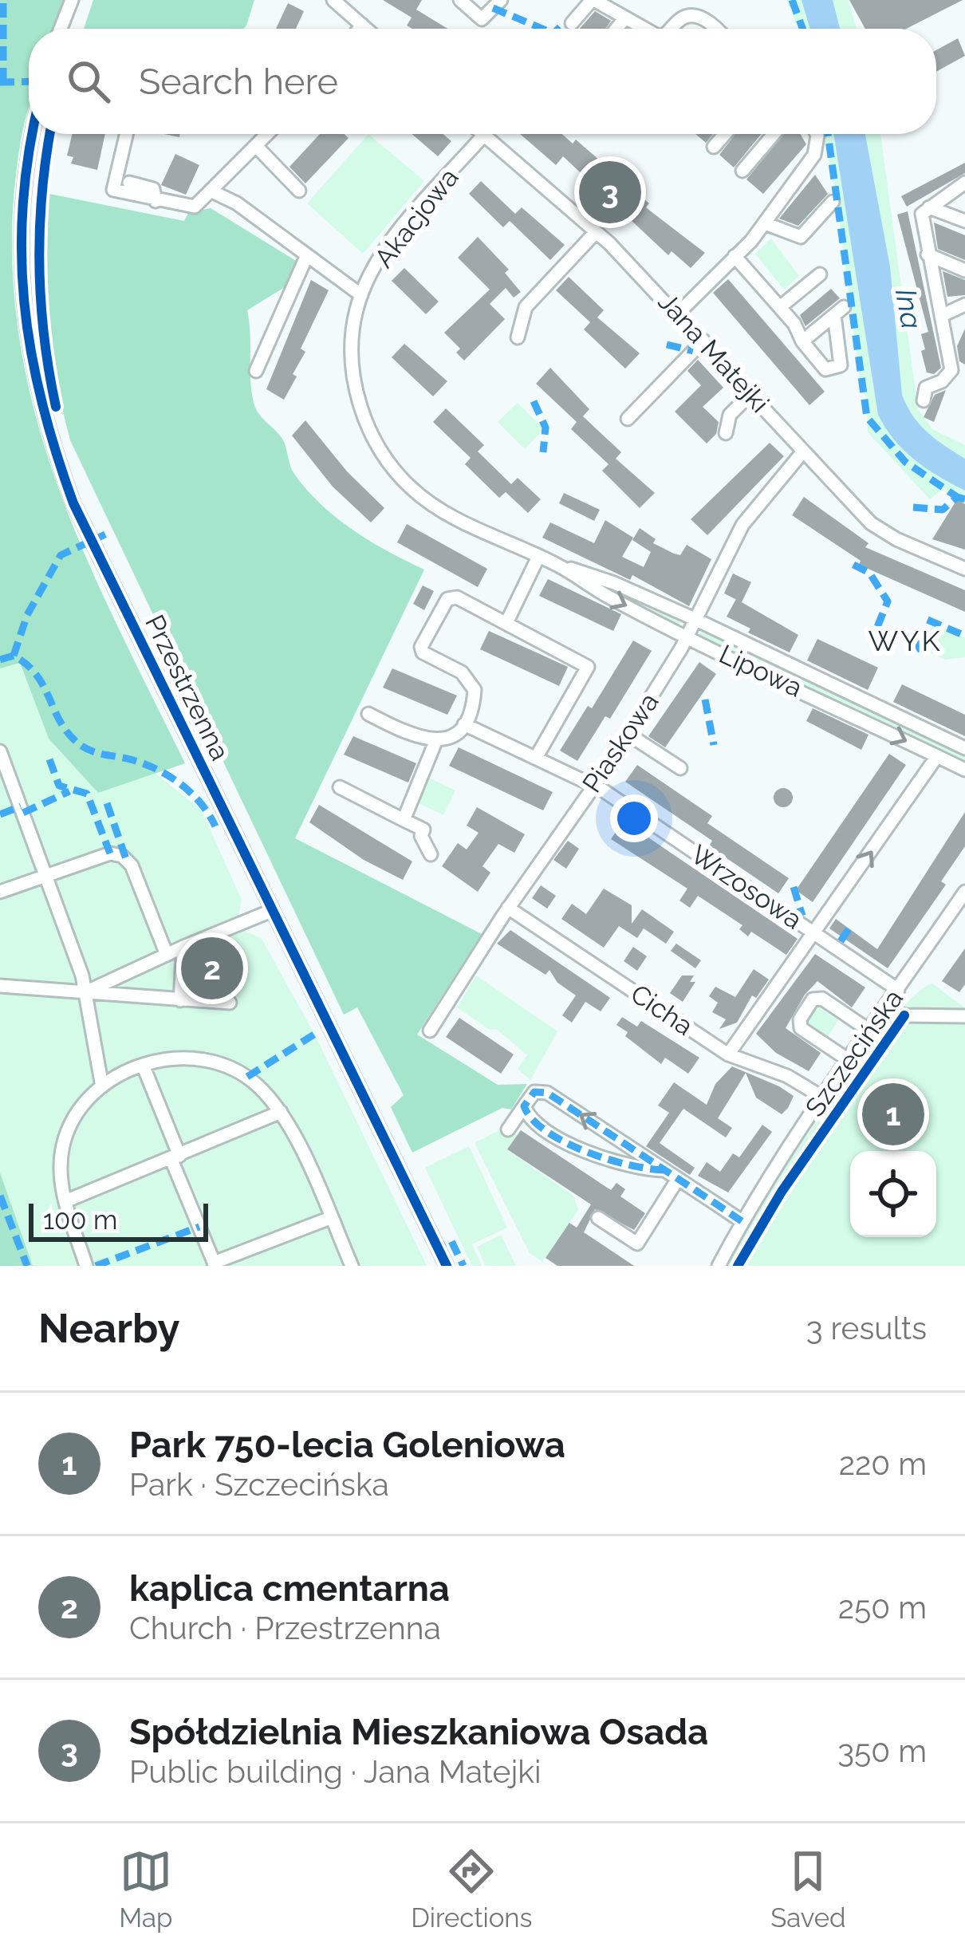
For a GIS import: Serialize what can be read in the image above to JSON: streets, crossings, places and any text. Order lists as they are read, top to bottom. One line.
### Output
{"streets":{"street":["Akacjowa","Jana Matejki","Lipowa","Przestrzenna","Piaskowa","Wrzosowa","Cicha","Szczecińska"]},"crossings":[["Akacjowa","Jana Matejki"],["Akacjowa","Lipowa"],["Jana Matejki","Piaskowa"],["Lipowa","Piaskowa"],["Piaskowa","Wrzosowa"],["Piaskowa","Cicha"],["Wrzosowa","Szczecińska"],["Cicha","Szczecińska"]],"districts":["WYK"],"water":["Ina"],"scale_bar":"100 m","page":{"search":"Search here","pins":["3","2","1"],"scale":"100 m","heading":["Nearby","3 results"],"list":[{"mark":"1","name":"Park 750-lecia Goleniowa","note":"Park · Szczecińska","value":"220 m"},{"mark":"2","name":"kaplica cmentarna","note":"Church · Przestrzenna","value":"250 m"},{"mark":"3","name":"Spółdzielnia Mieszkaniowa Osada","note":"Public building · Jana Matejki","value":"350 m"}],"nav":["Map","Directions","Saved"]}}
